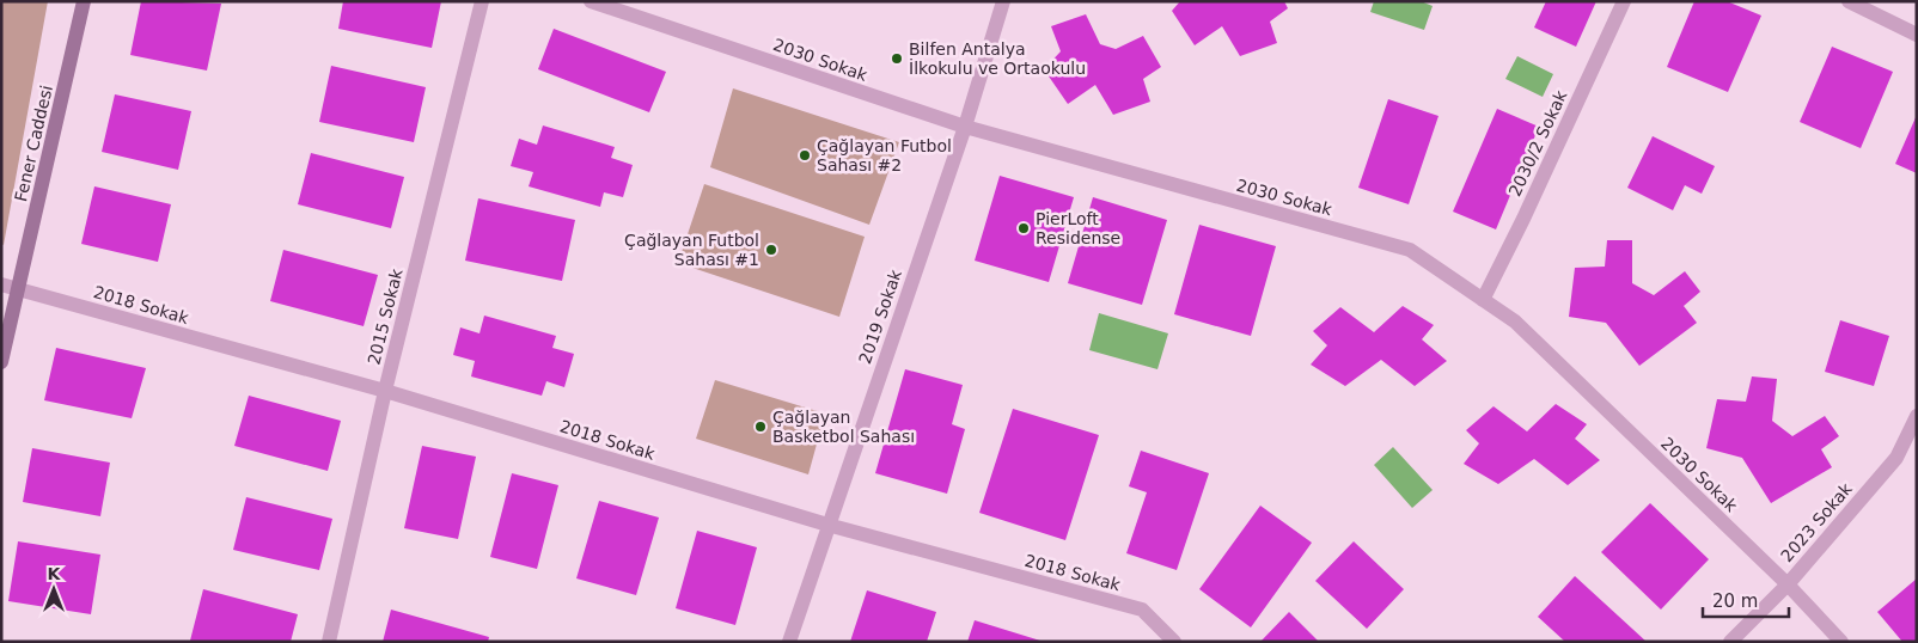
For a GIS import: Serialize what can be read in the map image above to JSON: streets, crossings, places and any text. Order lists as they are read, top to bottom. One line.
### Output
{"streets":{"street":["2030 Sokak","Fener Caddesi","2030/2 Sokak","2018 Sokak","2015 Sokak","2019 Sokak","2023 Sokak"]},"crossings":[["2030 Sokak","2030/2 Sokak"],["2030 Sokak","2019 Sokak"],["2030 Sokak","2023 Sokak"],["Fener Caddesi","2018 Sokak"],["2018 Sokak","2015 Sokak"],["2018 Sokak","2019 Sokak"]],"places":["Bilfen Antalya İlkokulu ve Ortaokulu","Çağlayan Futbol Sahası #2","PierLoft Residense","Çağlayan Futbol Sahası #1","Çağlayan Basketbol Sahası"],"scale_bar":"20 m","north":"top"}
